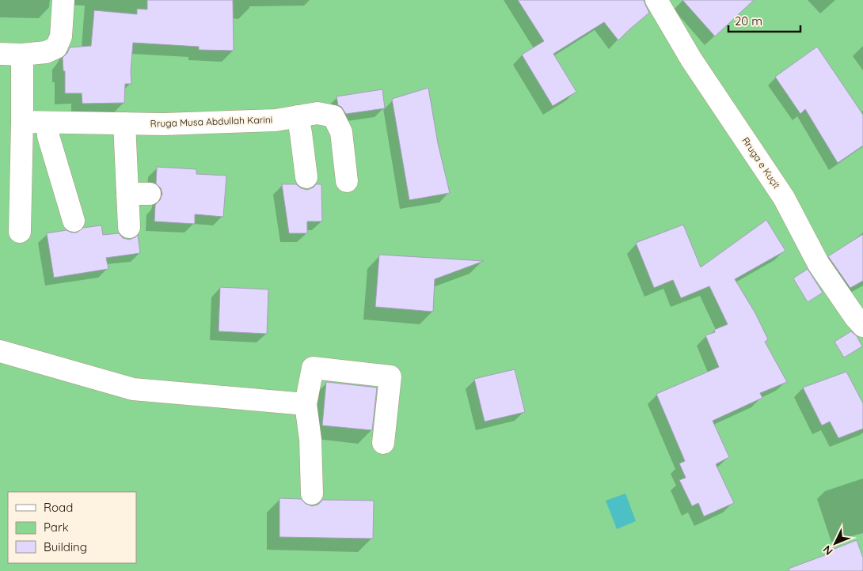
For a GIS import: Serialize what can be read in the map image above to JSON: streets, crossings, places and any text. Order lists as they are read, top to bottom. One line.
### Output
{"streets":{"street":["Rruga Musa Abdullah Karini","Rruga e Kuçit"]},"legend":["Road","Park","Building"],"scale_bar":"20 m","north":"bottom left"}
